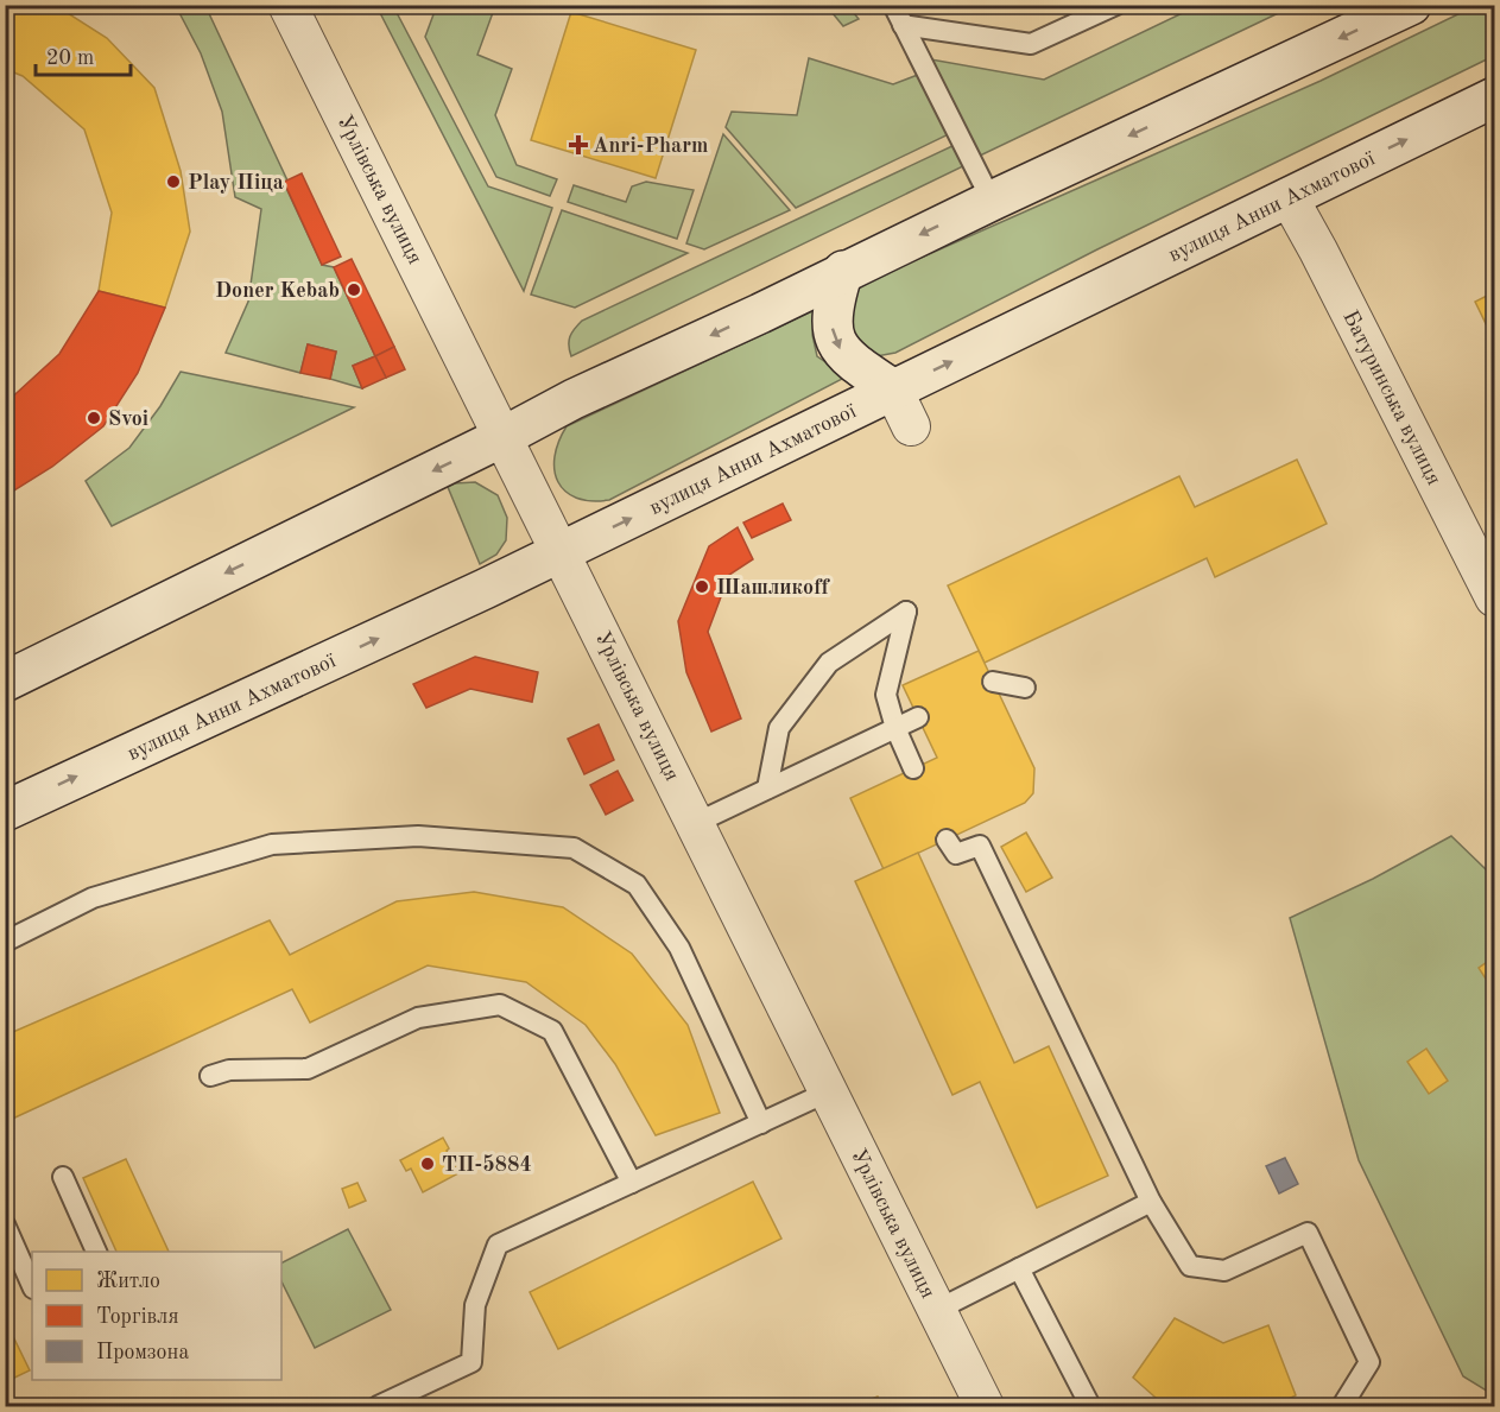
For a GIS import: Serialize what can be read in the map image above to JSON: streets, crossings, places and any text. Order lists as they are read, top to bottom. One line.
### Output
{"streets":{"main road":["вулиця Анни Ахматової"],"street":["Урлівська вулиця","Батуринська вулиця"]},"crossings":[["Урлівська вулиця","вулиця Анни Ахматової"],["вулиця Анни Ахматової","Батуринська вулиця"]],"places":{"health":["Anri-Pharm"],"other":["Play Піца","Doner Kebab","Svoi","Шашликоff","ТП-5884"]},"legend":["Житло","Торгівля","Промзона"],"scale_bar":"20 m"}
